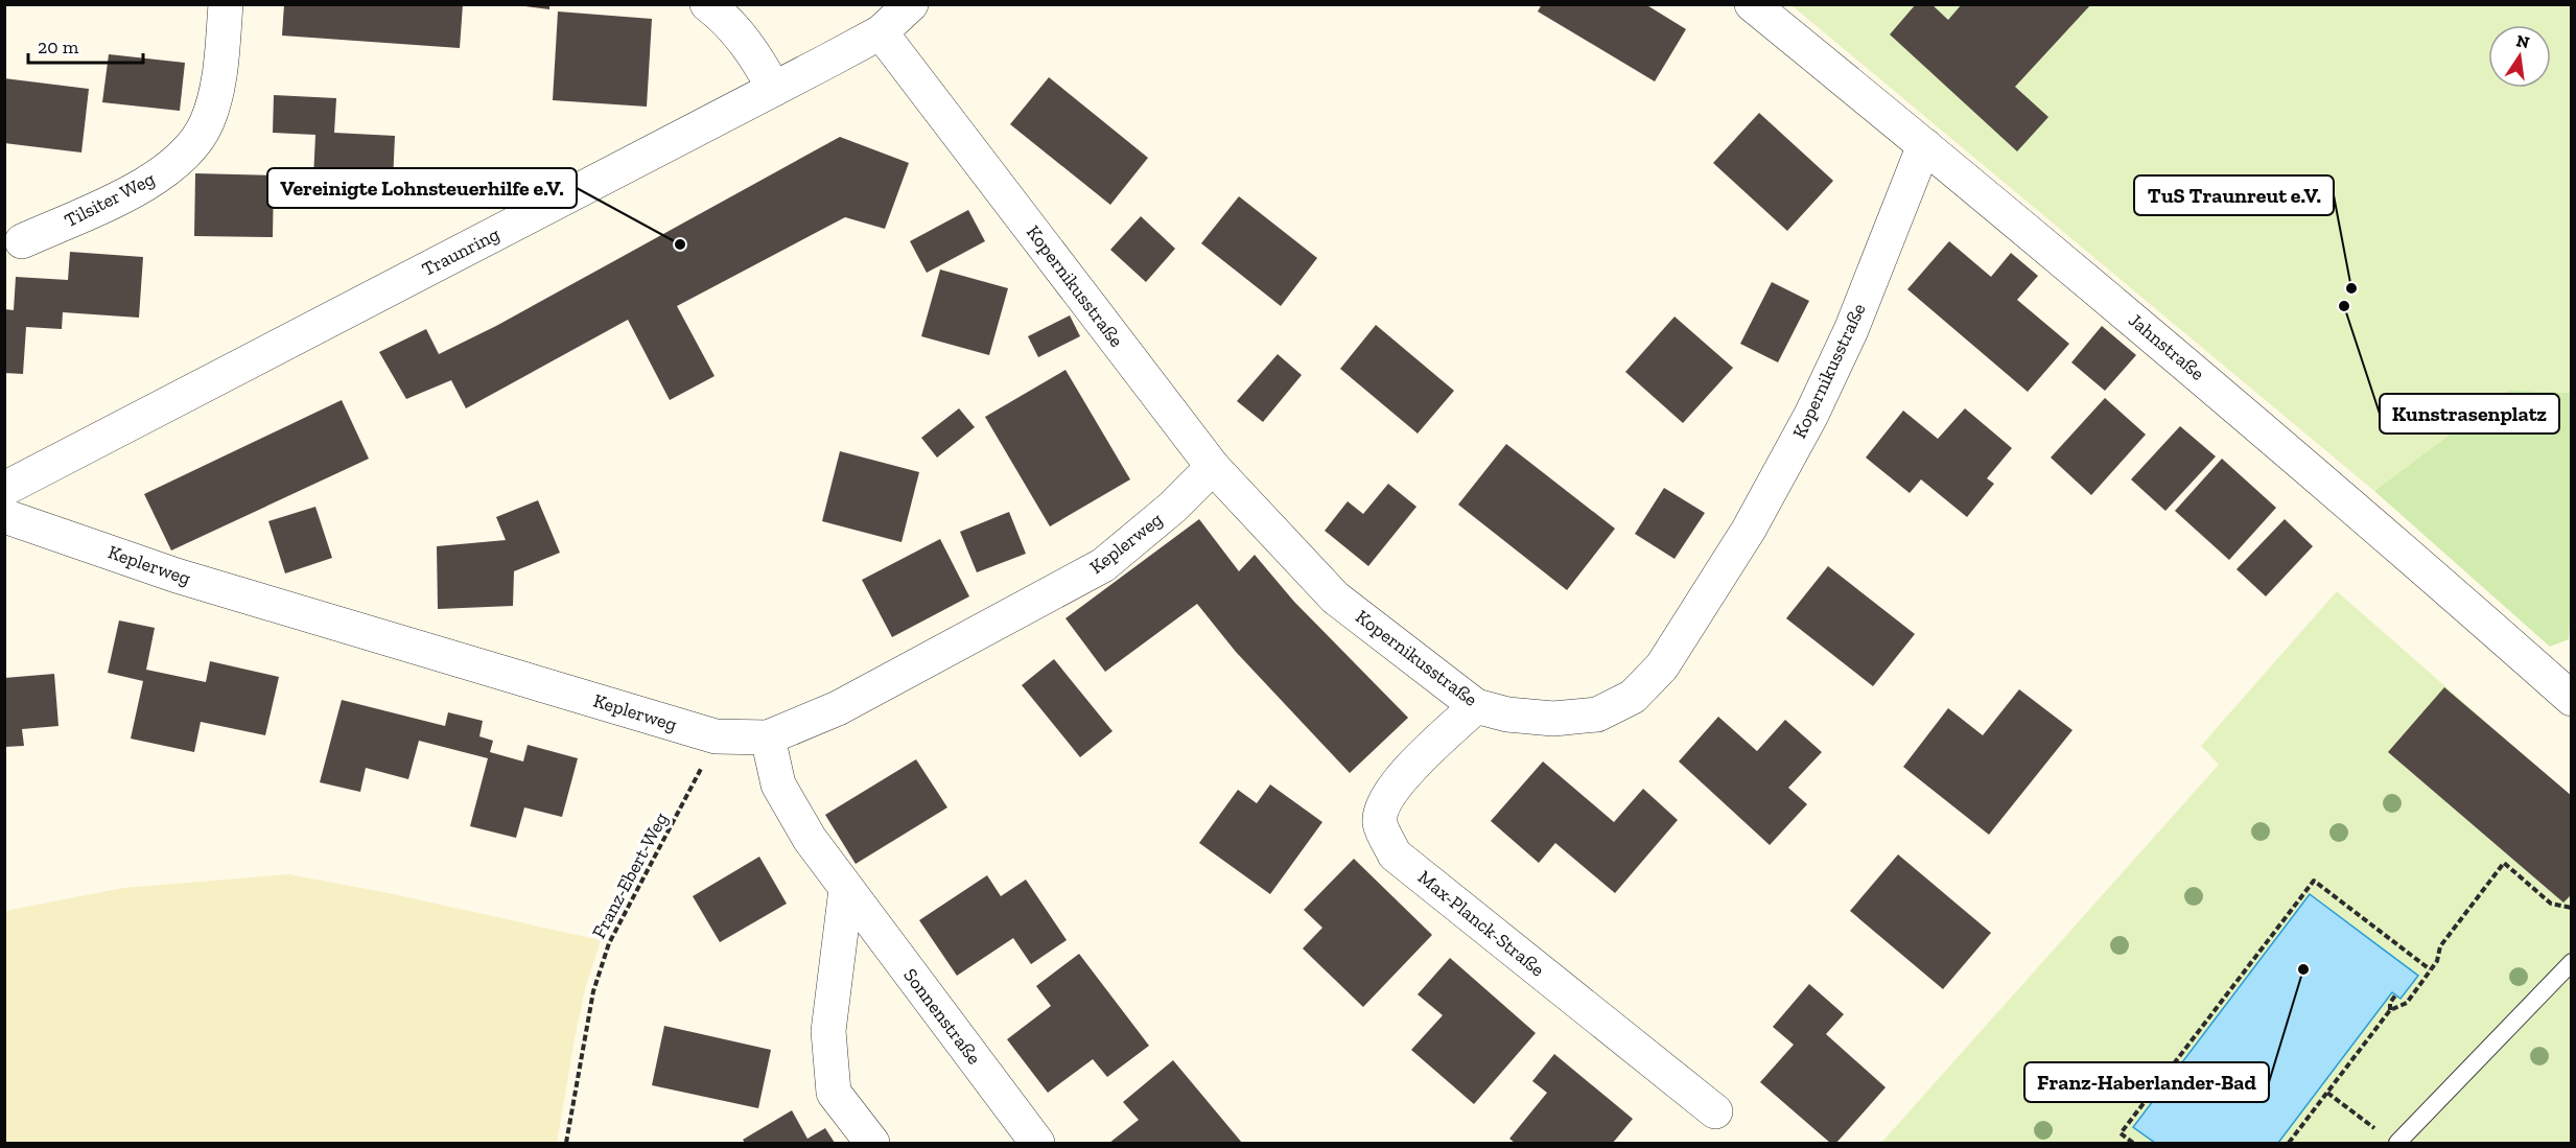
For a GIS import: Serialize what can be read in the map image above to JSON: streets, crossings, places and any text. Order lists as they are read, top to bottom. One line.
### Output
{"streets":{"street":["Tilsiter Weg","Traunring","Kopernikusstraße","Jahnstraße","Keplerweg","Max-Planck-Straße","Sonnenstraße"],"path":["Franz-Ebert-Weg"]},"crossings":[["Traunring","Kopernikusstraße"],["Kopernikusstraße","Jahnstraße"],["Kopernikusstraße","Keplerweg"],["Kopernikusstraße","Max-Planck-Straße"],["Keplerweg","Franz-Ebert-Weg"],["Keplerweg","Sonnenstraße"]],"places":["Vereinigte Lohnsteuerhilfe e.V.","TuS Traunreut e.V.","Kunstrasenplatz","Franz-Haberlander-Bad"],"scale_bar":"20 m","north":"top"}
